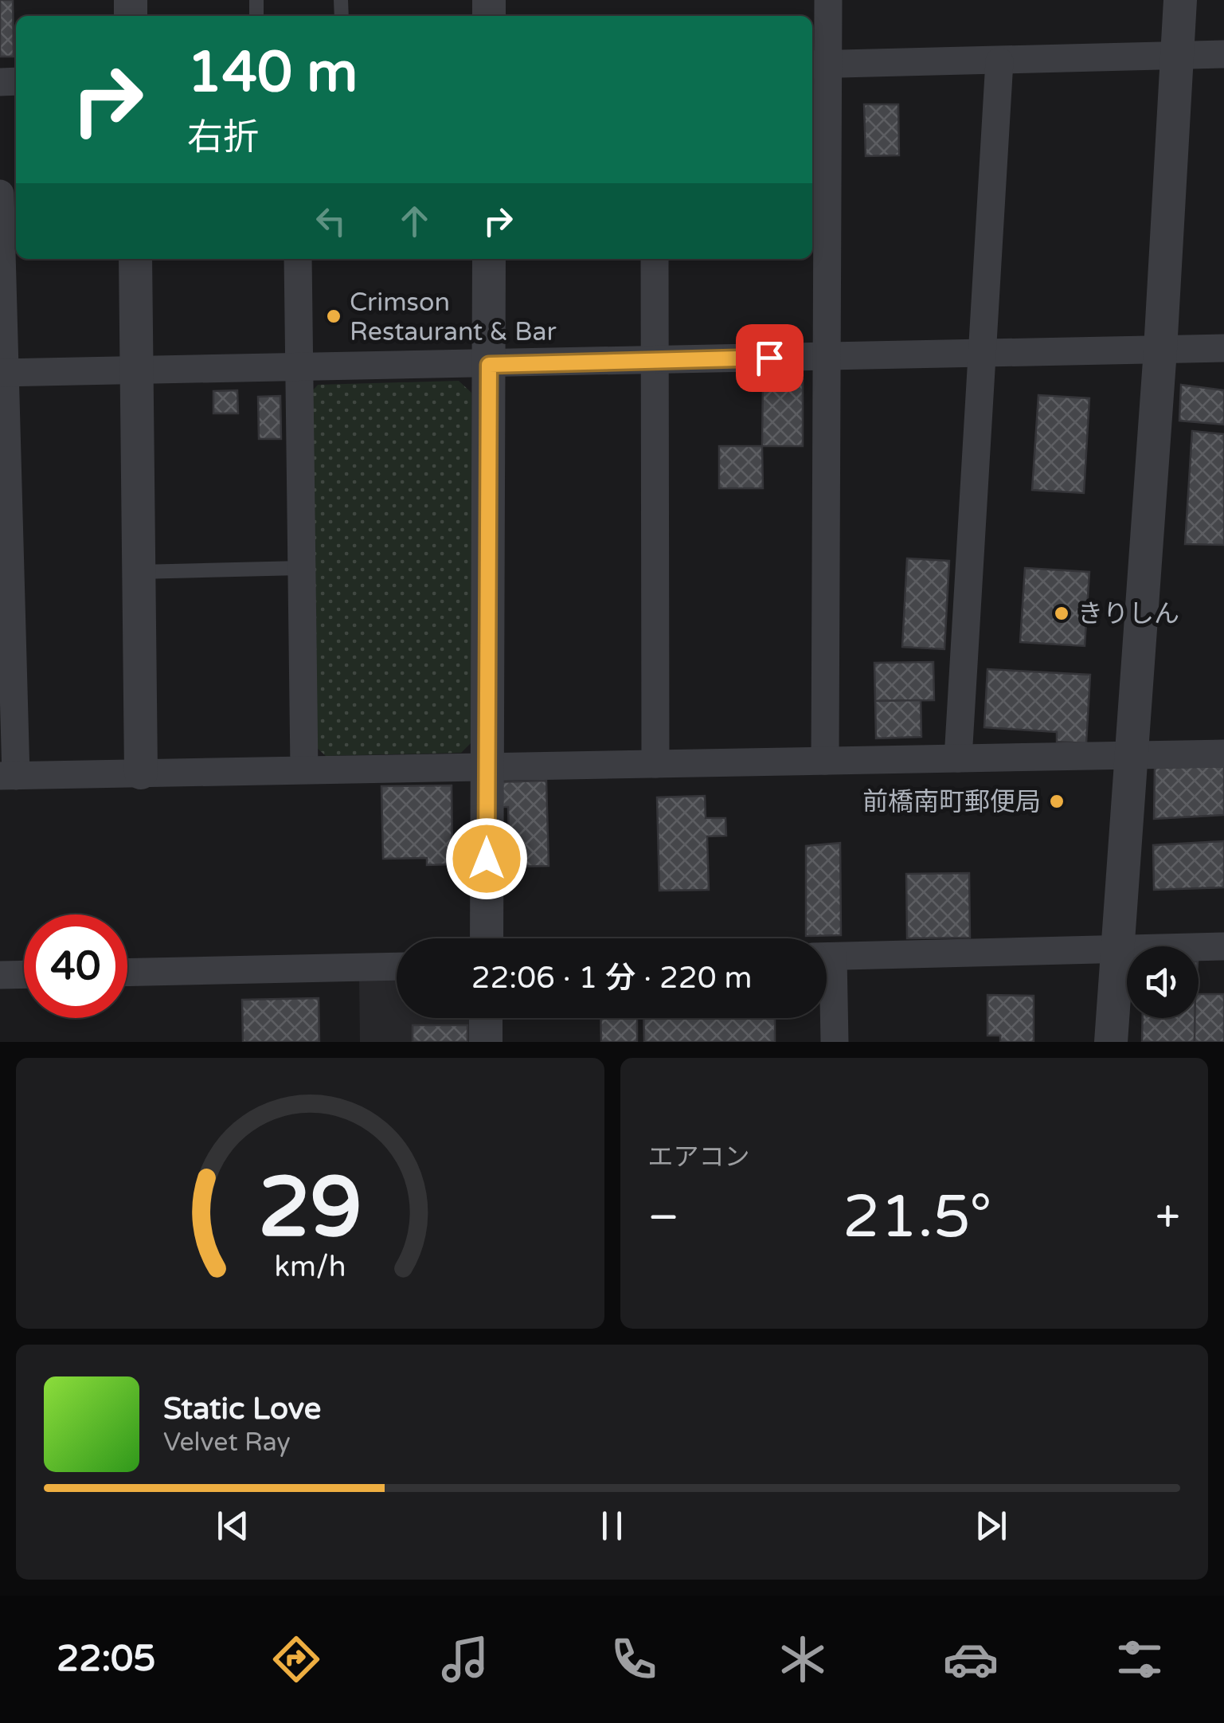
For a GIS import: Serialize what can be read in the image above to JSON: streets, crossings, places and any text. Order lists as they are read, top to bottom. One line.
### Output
{"places":["Crimson Restaurant & Bar","きりしん","前橋南町郵便局"],"page":{"turn":["140 m","右折"],"limit":"40","trip":"22:06 · 1 分 · 220 m","tile":"エアコン","heat":["−","21.5°","+"],"song":["Static Love","Velvet Ray"],"tabs":"22:05","gauge":["29","km/h"]}}
